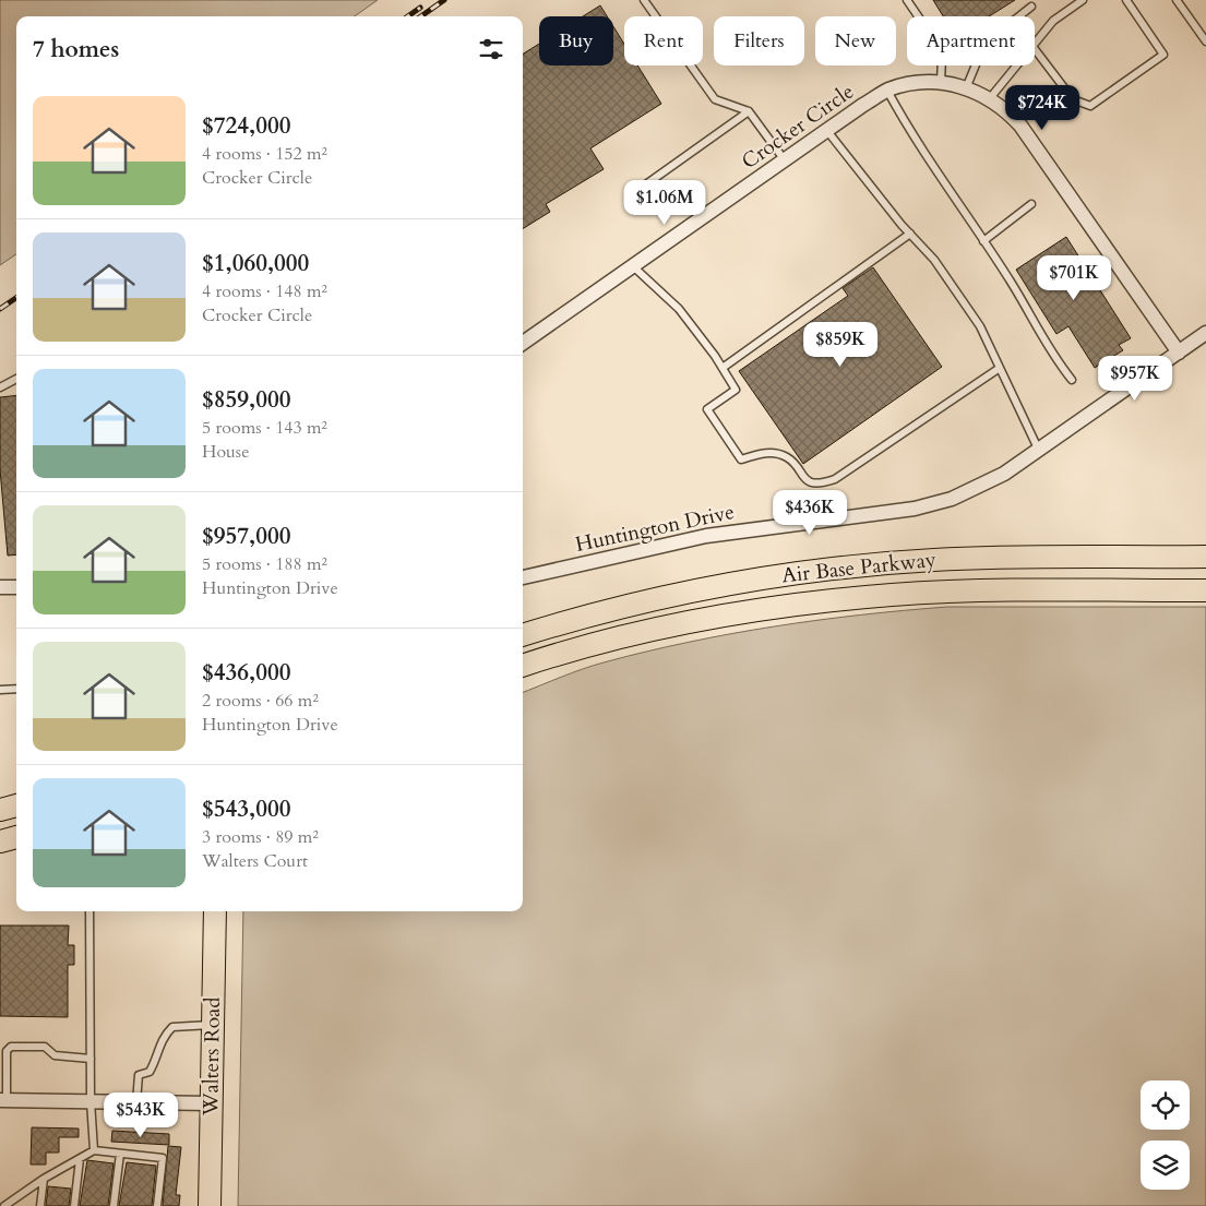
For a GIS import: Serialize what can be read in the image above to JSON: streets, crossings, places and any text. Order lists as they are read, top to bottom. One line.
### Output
{"streets":{"main road":["Air Base Parkway","Walters Road"],"street":["Crocker Circle","Huntington Drive"]},"crossings":[["Crocker Circle","Huntington Drive"]],"page":{"chip":["Buy","Rent","Filters","New","Apartment"],"heading":"7 homes","list":[{"name":"$724,000","note":"4 rooms · 152 m² · Crocker Circle"},{"name":"$1,060,000","note":"4 rooms · 148 m² · Crocker Circle"},{"name":"$859,000","note":"5 rooms · 143 m² · House"},{"name":"$957,000","note":"5 rooms · 188 m² · Huntington Drive"},{"name":"$436,000","note":"2 rooms · 66 m² · Huntington Drive"},{"name":"$543,000","note":"3 rooms · 89 m² · Walters Court"}],"price":["$724K","$1.06M","$701K","$859K","$957K","$436K","$543K"]}}
